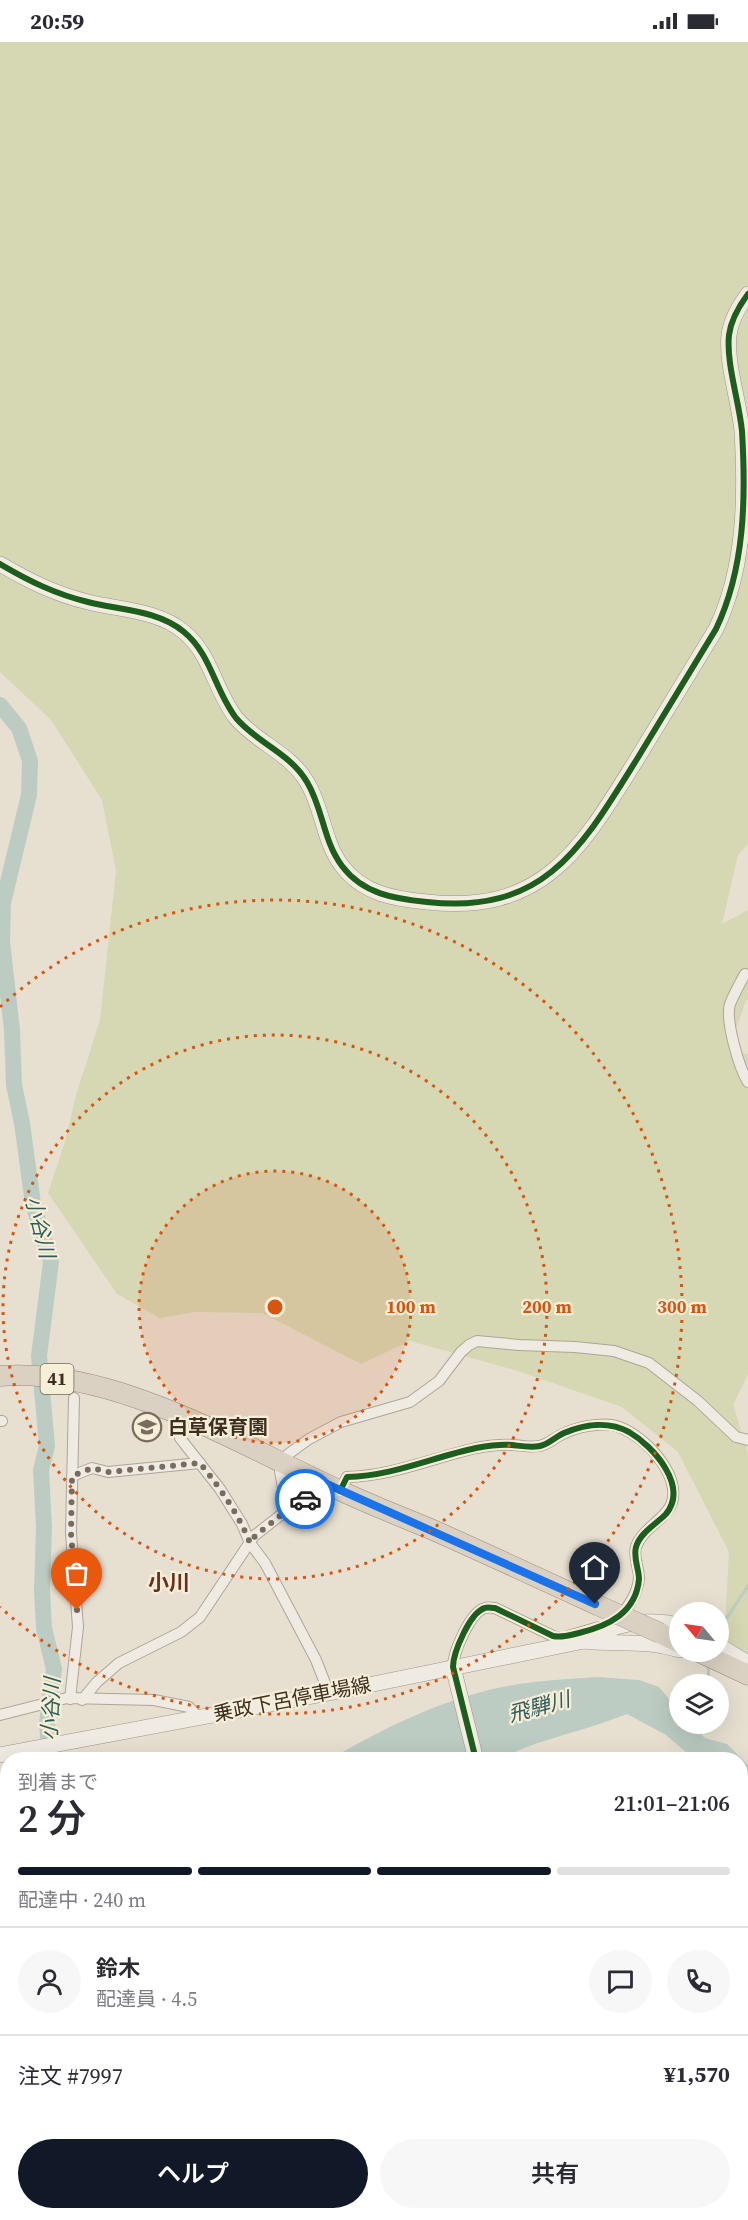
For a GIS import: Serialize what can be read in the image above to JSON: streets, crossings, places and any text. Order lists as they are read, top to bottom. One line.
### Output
{"streets":{"highway":["41"],"street":["乗政下呂停車場線"]},"districts":["小川"],"water":["小谷川","飛騨川"],"places":{"school or university":["白草保育園"]},"north":"top left","page":{"status":"20:59","heading":["2 分","到着まで","21:01–21:06"],"panel":["鈴木","配達員 · 4.5","注文 #7997","¥1,570"],"bar":"配達中 · 240 m","buttons":["ヘルプ","共有"]},"rings":["100 m","200 m","300 m"]}
